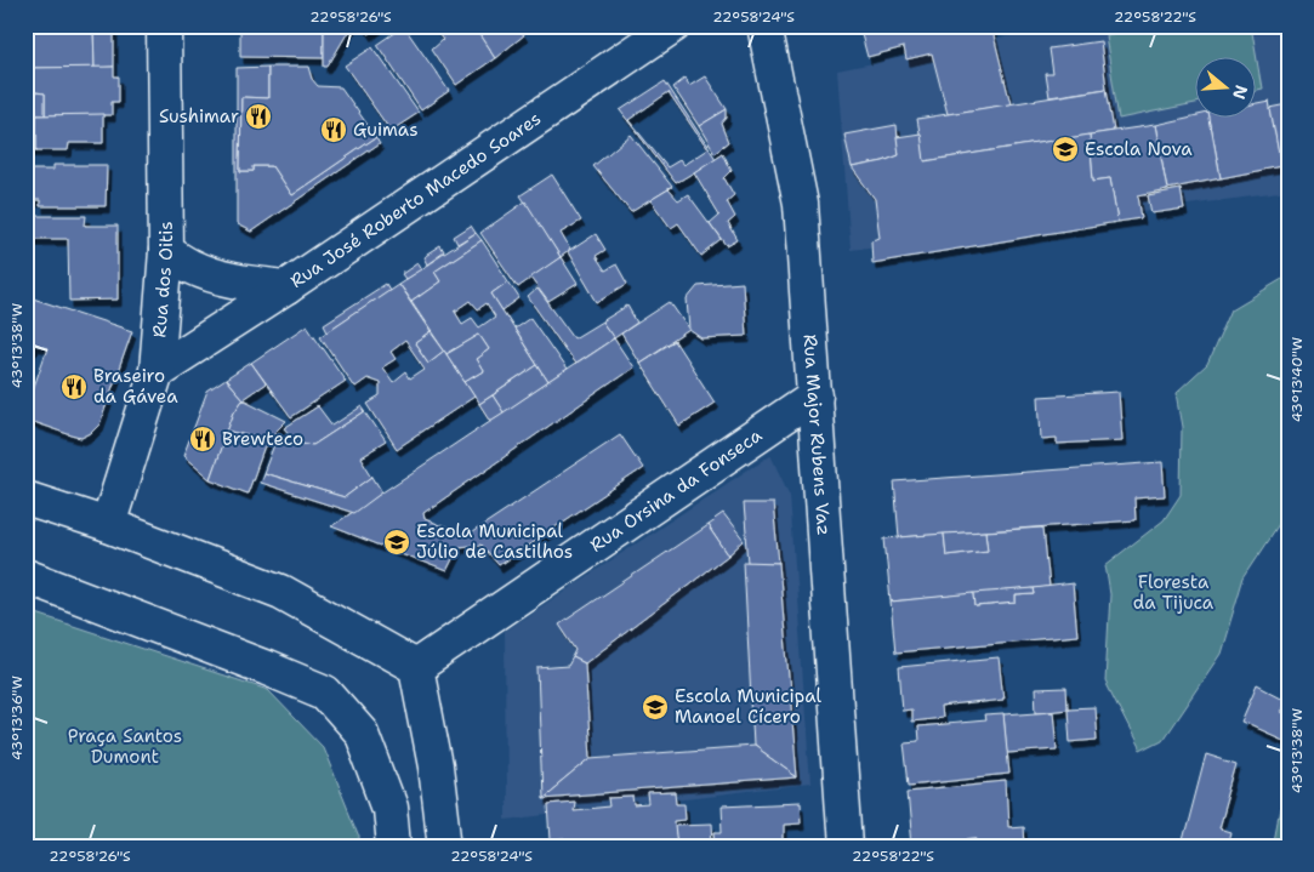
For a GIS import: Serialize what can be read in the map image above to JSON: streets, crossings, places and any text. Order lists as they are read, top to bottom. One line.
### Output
{"streets":{"street":["Rua José Roberto Macedo Soares","Rua dos Oitis","Rua Major Rubens Vaz","Rua Orsina da Fonseca"]},"crossings":[["Rua José Roberto Macedo Soares","Rua dos Oitis"],["Rua Major Rubens Vaz","Rua Orsina da Fonseca"]],"parks":["Floresta da Tijuca","Praça Santos Dumont"],"places":{"restaurant":["Sushimar","Guimas","Braseiro da Gávea","Brewteco"],"school or university":["Escola Nova","Escola Municipal Júlio de Castilhos","Escola Municipal Manoel Cícero"]},"north":"right","coordinates":["22°58'26\"S","22°58'24\"S","22°58'22\"S","43°13'38\"W","43°13'40\"W","43°13'36\"W"]}
